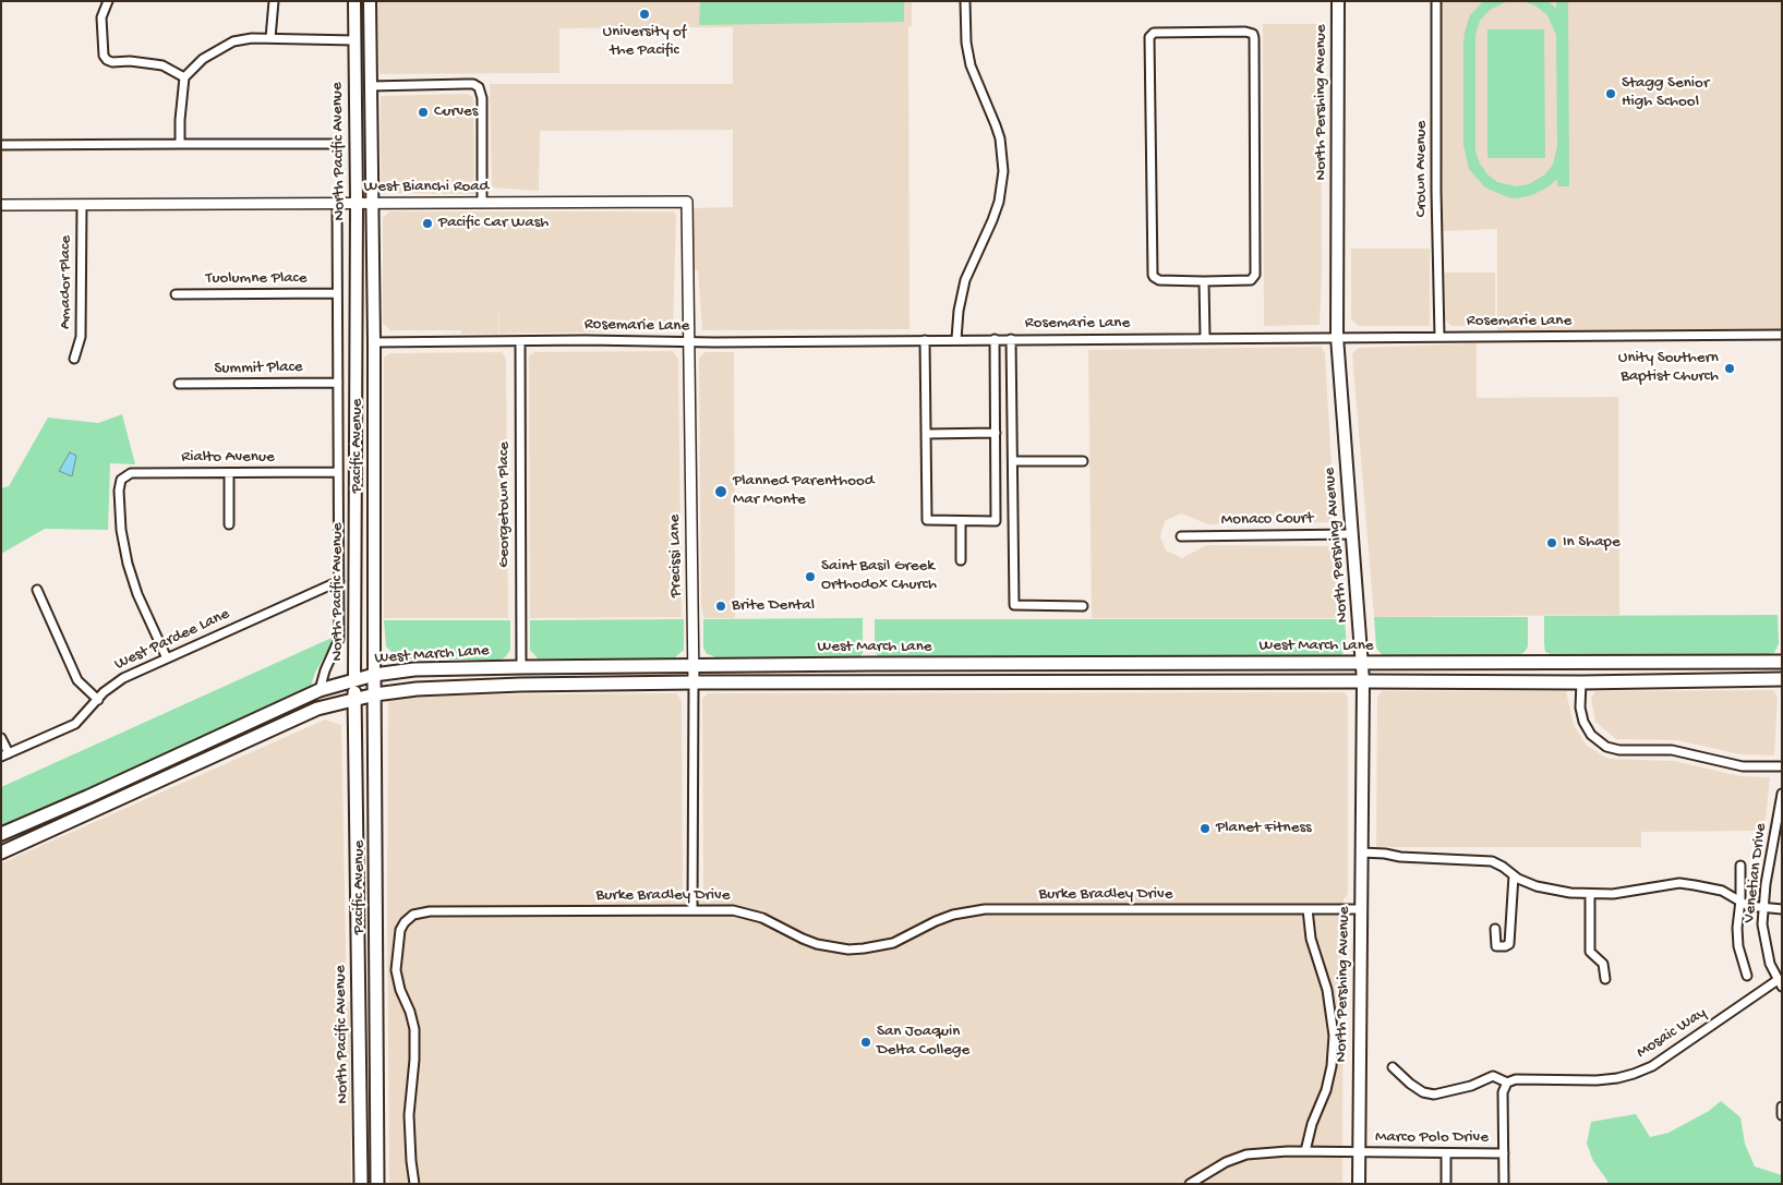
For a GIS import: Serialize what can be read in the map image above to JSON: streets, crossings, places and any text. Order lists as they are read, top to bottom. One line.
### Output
{"streets":{"main road":["North Pershing Avenue","North Pacific Avenue","Pacific Avenue","West March Lane"],"street":["Crown Avenue","West Bianchi Road","Tuolumne Place","Amador Place","Rosemarie Lane","Summit Place","Rialto Avenue","Georgetown Place","Monaco Court","Precissi Lane","West Pardee Lane","Venetian Drive","Burke Bradley Drive","Mosaic Way","Marco Polo Drive"]},"crossings":[["North Pershing Avenue","Rosemarie Lane"],["North Pershing Avenue","Monaco Court"],["North Pershing Avenue","West March Lane"],["North Pershing Avenue","Burke Bradley Drive"],["North Pershing Avenue","Marco Polo Drive"],["North Pacific Avenue","West Bianchi Road"],["North Pacific Avenue","West March Lane"],["Crown Avenue","Rosemarie Lane"],["West Bianchi Road","Amador Place"],["West Bianchi Road","Pacific Avenue"],["West Bianchi Road","Precissi Lane"],["Tuolumne Place","Pacific Avenue"],["Rosemarie Lane","Pacific Avenue"],["Rosemarie Lane","Georgetown Place"],["Rosemarie Lane","Precissi Lane"],["Summit Place","Pacific Avenue"],["Pacific Avenue","Rialto Avenue"],["Pacific Avenue","West Pardee Lane"],["Pacific Avenue","West March Lane"],["Rialto Avenue","West Pardee Lane"],["Georgetown Place","West March Lane"],["Precissi Lane","West March Lane"],["Precissi Lane","Burke Bradley Drive"],["Venetian Drive","Mosaic Way"]],"places":["University of the Pacific","Stagg Senior High School","Curves","Pacific Car Wash","Unity Southern Baptist Church","Planned Parenthood Mar Monte","In Shape","Saint Basil Greek Orthodox Church","Brite Dental","Planet Fitness","San Joaquin Delta College"]}
